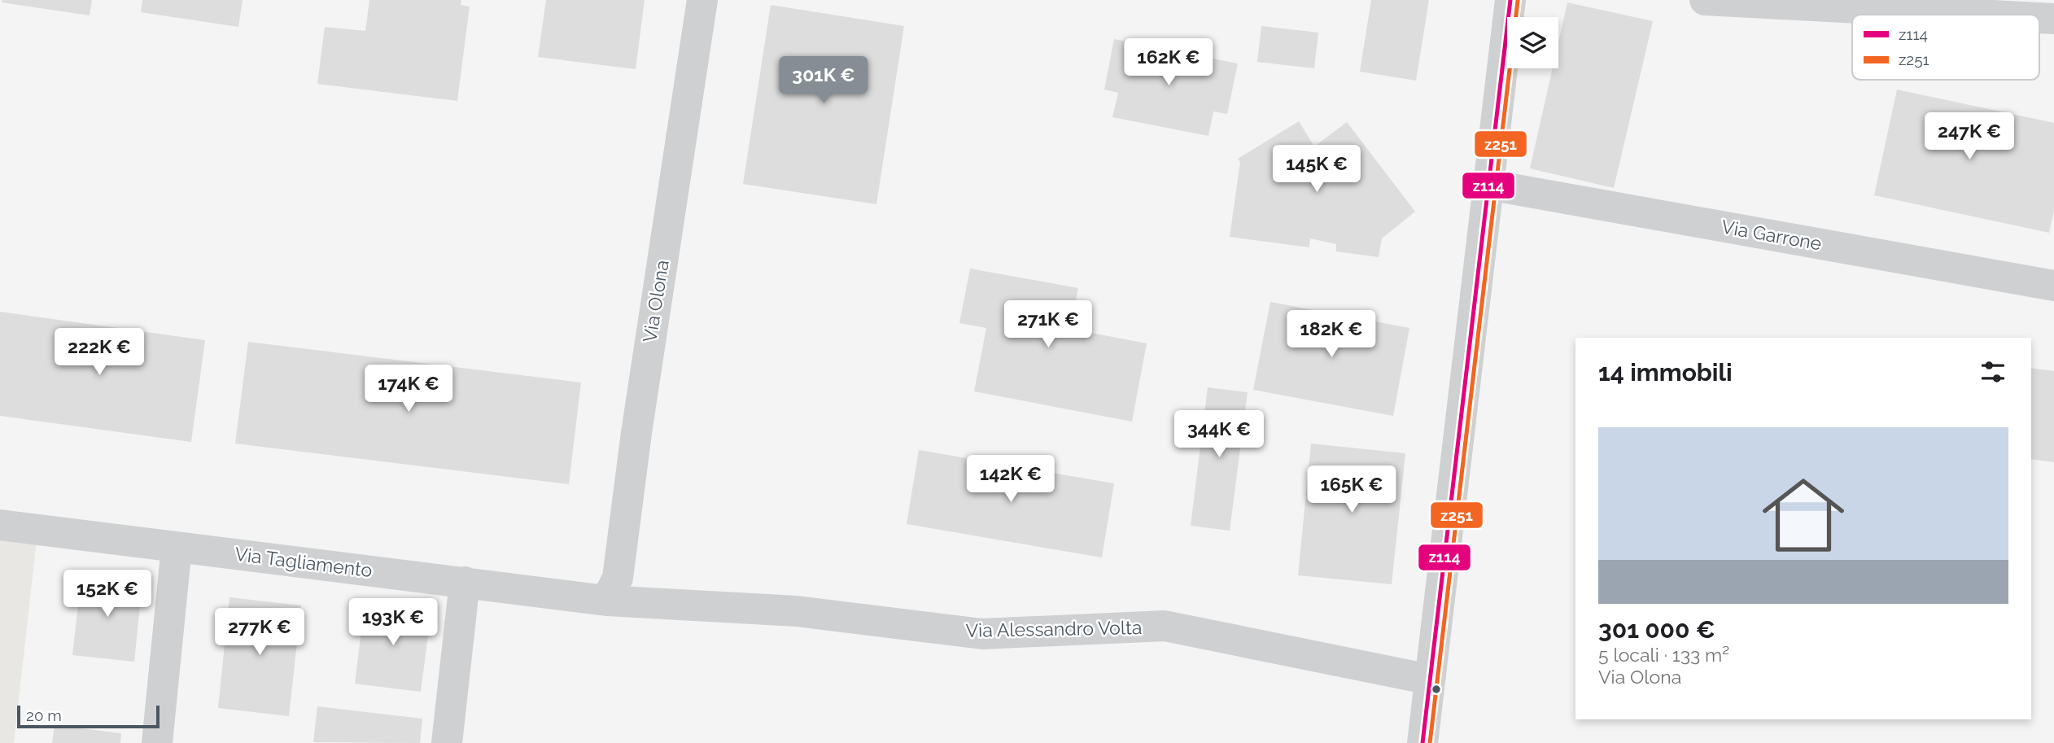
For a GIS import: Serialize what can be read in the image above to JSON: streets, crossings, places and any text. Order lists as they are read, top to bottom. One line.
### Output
{"streets":{"street":["Via Garrone","Via Olona","Via Tagliamento","Via Alessandro Volta"]},"crossings":[["Via Olona","Via Tagliamento"],["Via Olona","Via Alessandro Volta"],["Via Tagliamento","Via Alessandro Volta"]],"lines":["transit line z114","transit line z251"],"legend":["z114","z251"],"scale_bar":"20 m","page":{"price":["162K €","301K €","247K €","145K €","271K €","182K €","222K €","174K €","344K €","142K €","165K €","152K €","193K €","277K €"],"heading":"14 immobili","list":[{"name":"301 000 €","note":"5 locali · 133 m² · Via Olona"}],"scale":"20 m"}}
